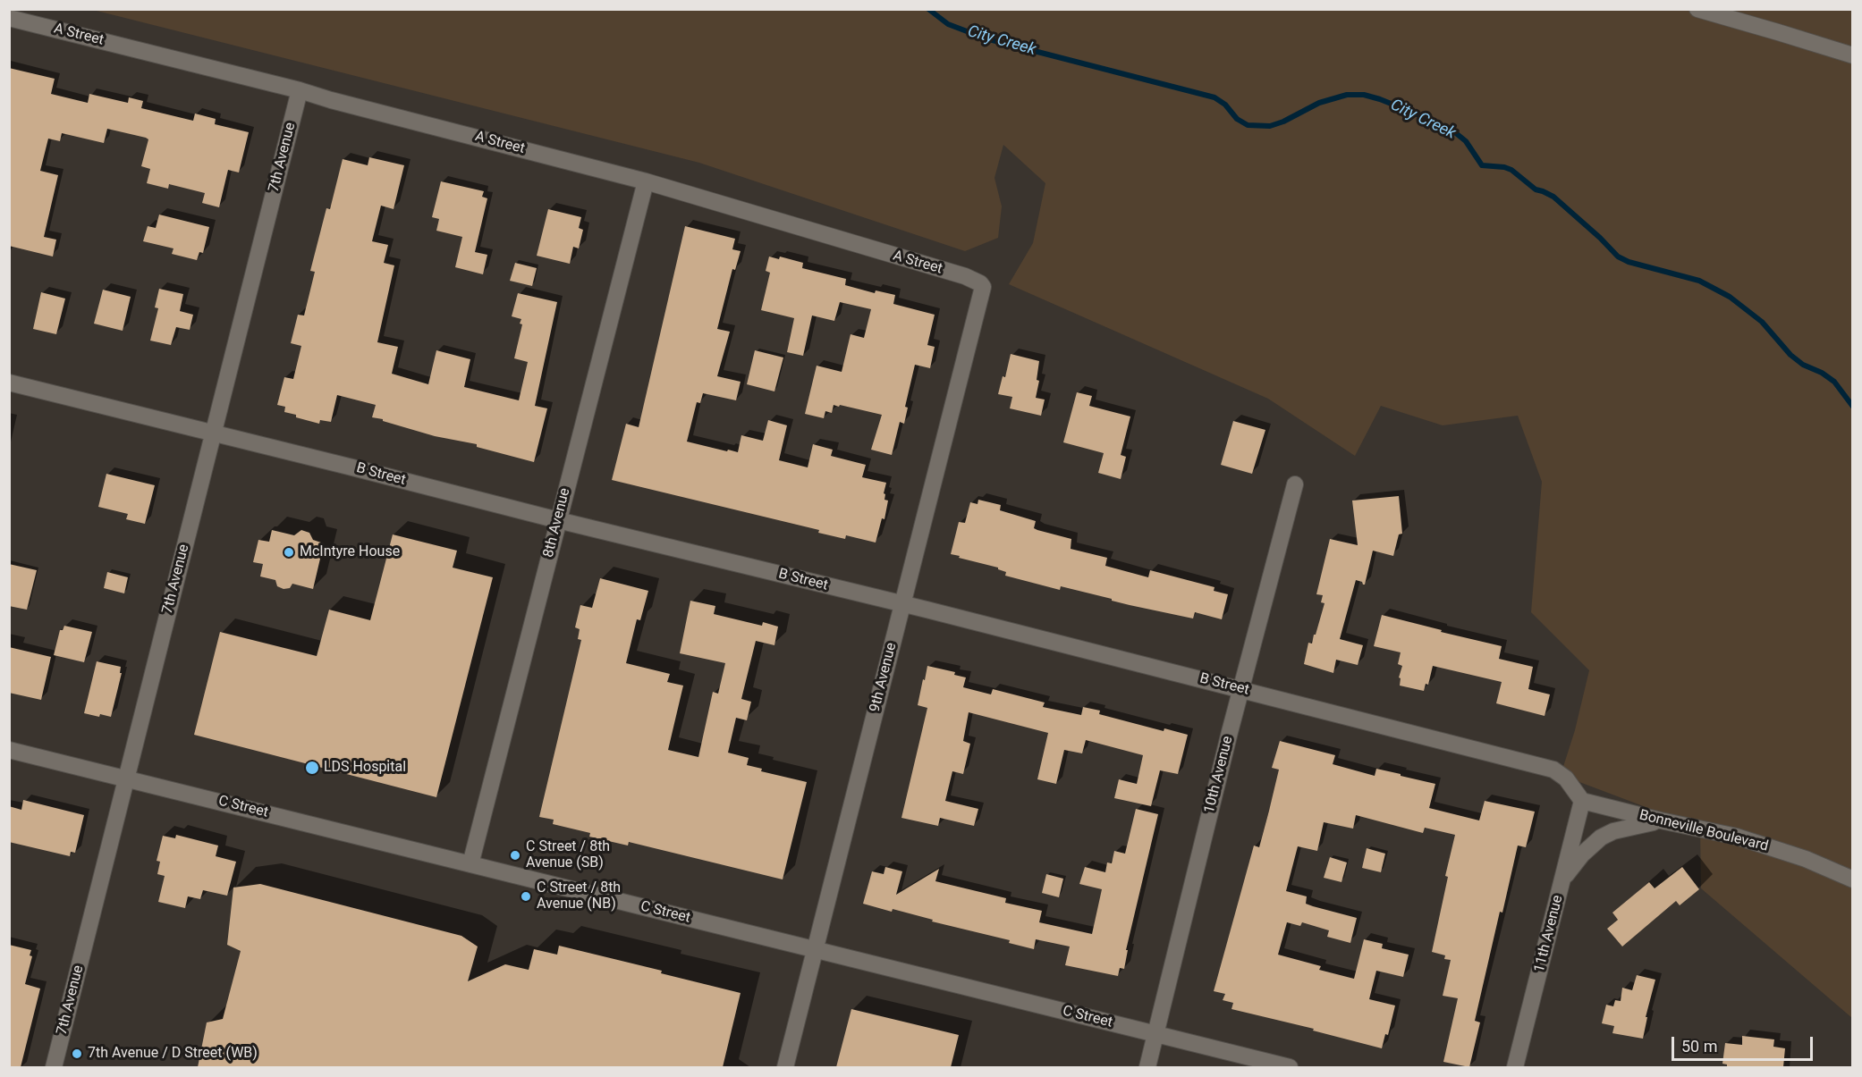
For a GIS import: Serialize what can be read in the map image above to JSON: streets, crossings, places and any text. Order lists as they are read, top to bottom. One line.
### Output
{"streets":{"street":["A Street","7th Avenue","B Street","8th Avenue","9th Avenue","10th Avenue","C Street","Bonneville Boulevard","11th Avenue"]},"crossings":[["A Street","7th Avenue"],["A Street","8th Avenue"],["A Street","9th Avenue"],["7th Avenue","B Street"],["7th Avenue","C Street"],["B Street","8th Avenue"],["B Street","9th Avenue"],["B Street","10th Avenue"],["B Street","Bonneville Boulevard"],["B Street","11th Avenue"],["8th Avenue","C Street"],["9th Avenue","C Street"],["10th Avenue","C Street"],["Bonneville Boulevard","11th Avenue"]],"water":["City Creek"],"places":["McIntyre House","LDS Hospital","C Street / 8th Avenue (SB)","C Street / 8th Avenue (NB)","7th Avenue / D Street (WB)"],"scale_bar":"50 m"}
